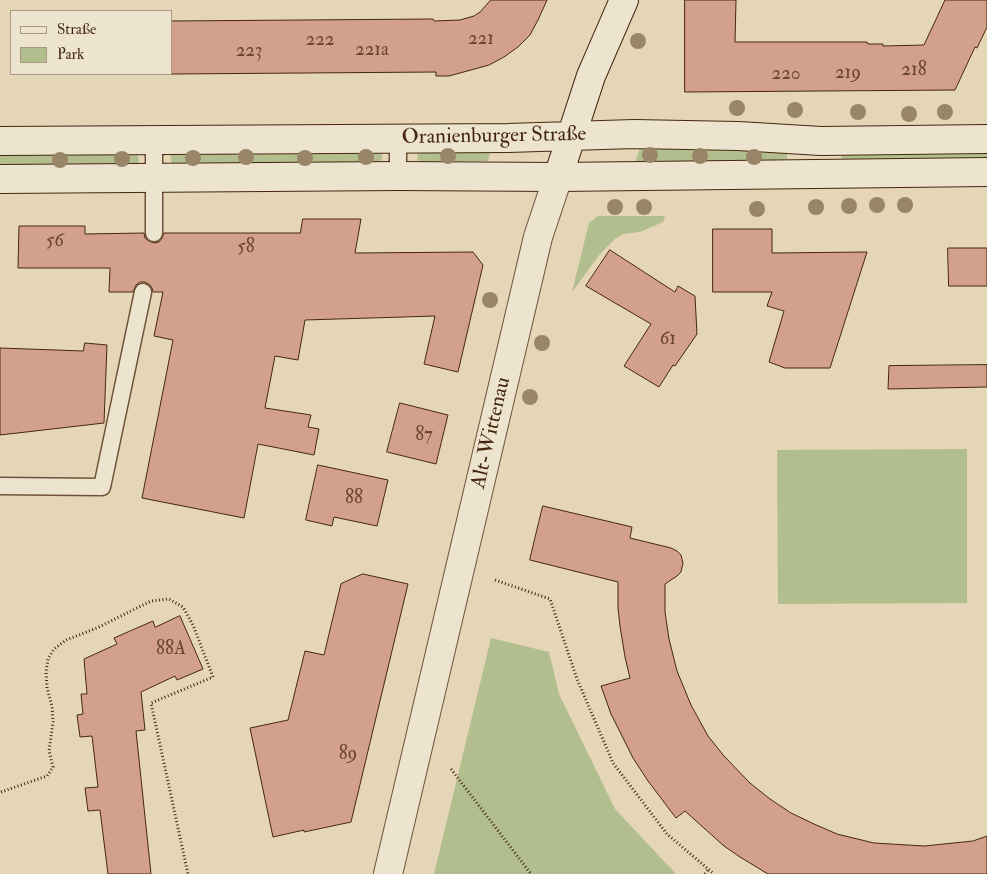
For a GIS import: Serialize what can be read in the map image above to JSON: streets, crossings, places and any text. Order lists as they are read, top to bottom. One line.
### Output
{"streets":{"main road":["Oranienburger Straße","Alt-Wittenau"]},"crossings":[["Oranienburger Straße","Alt-Wittenau"]],"house_numbers":["221","222","221a","223","218","219","220","56","58","61","87","88","88A","89"],"legend":["Straße","Park"]}
